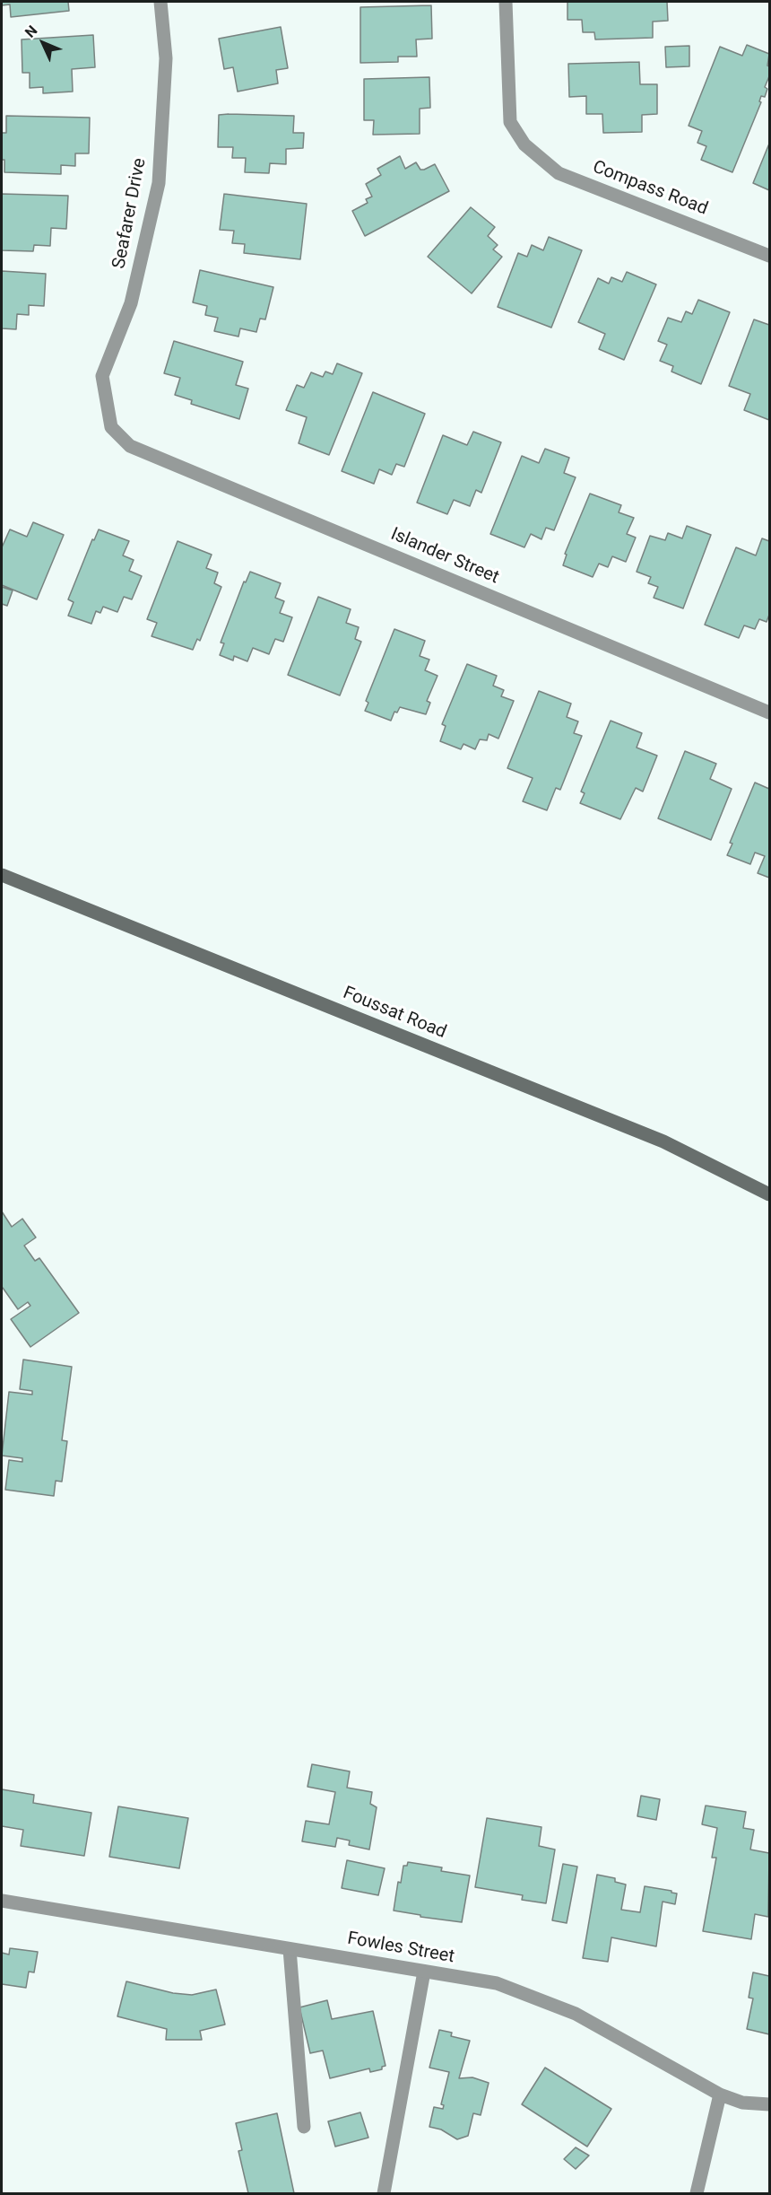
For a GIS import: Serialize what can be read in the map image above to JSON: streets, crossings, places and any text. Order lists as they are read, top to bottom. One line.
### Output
{"streets":{"main road":["Foussat Road"],"street":["Compass Road","Seafarer Drive","Islander Street","Fowles Street"]},"crossings":[["Seafarer Drive","Islander Street"]],"north":"top left"}
